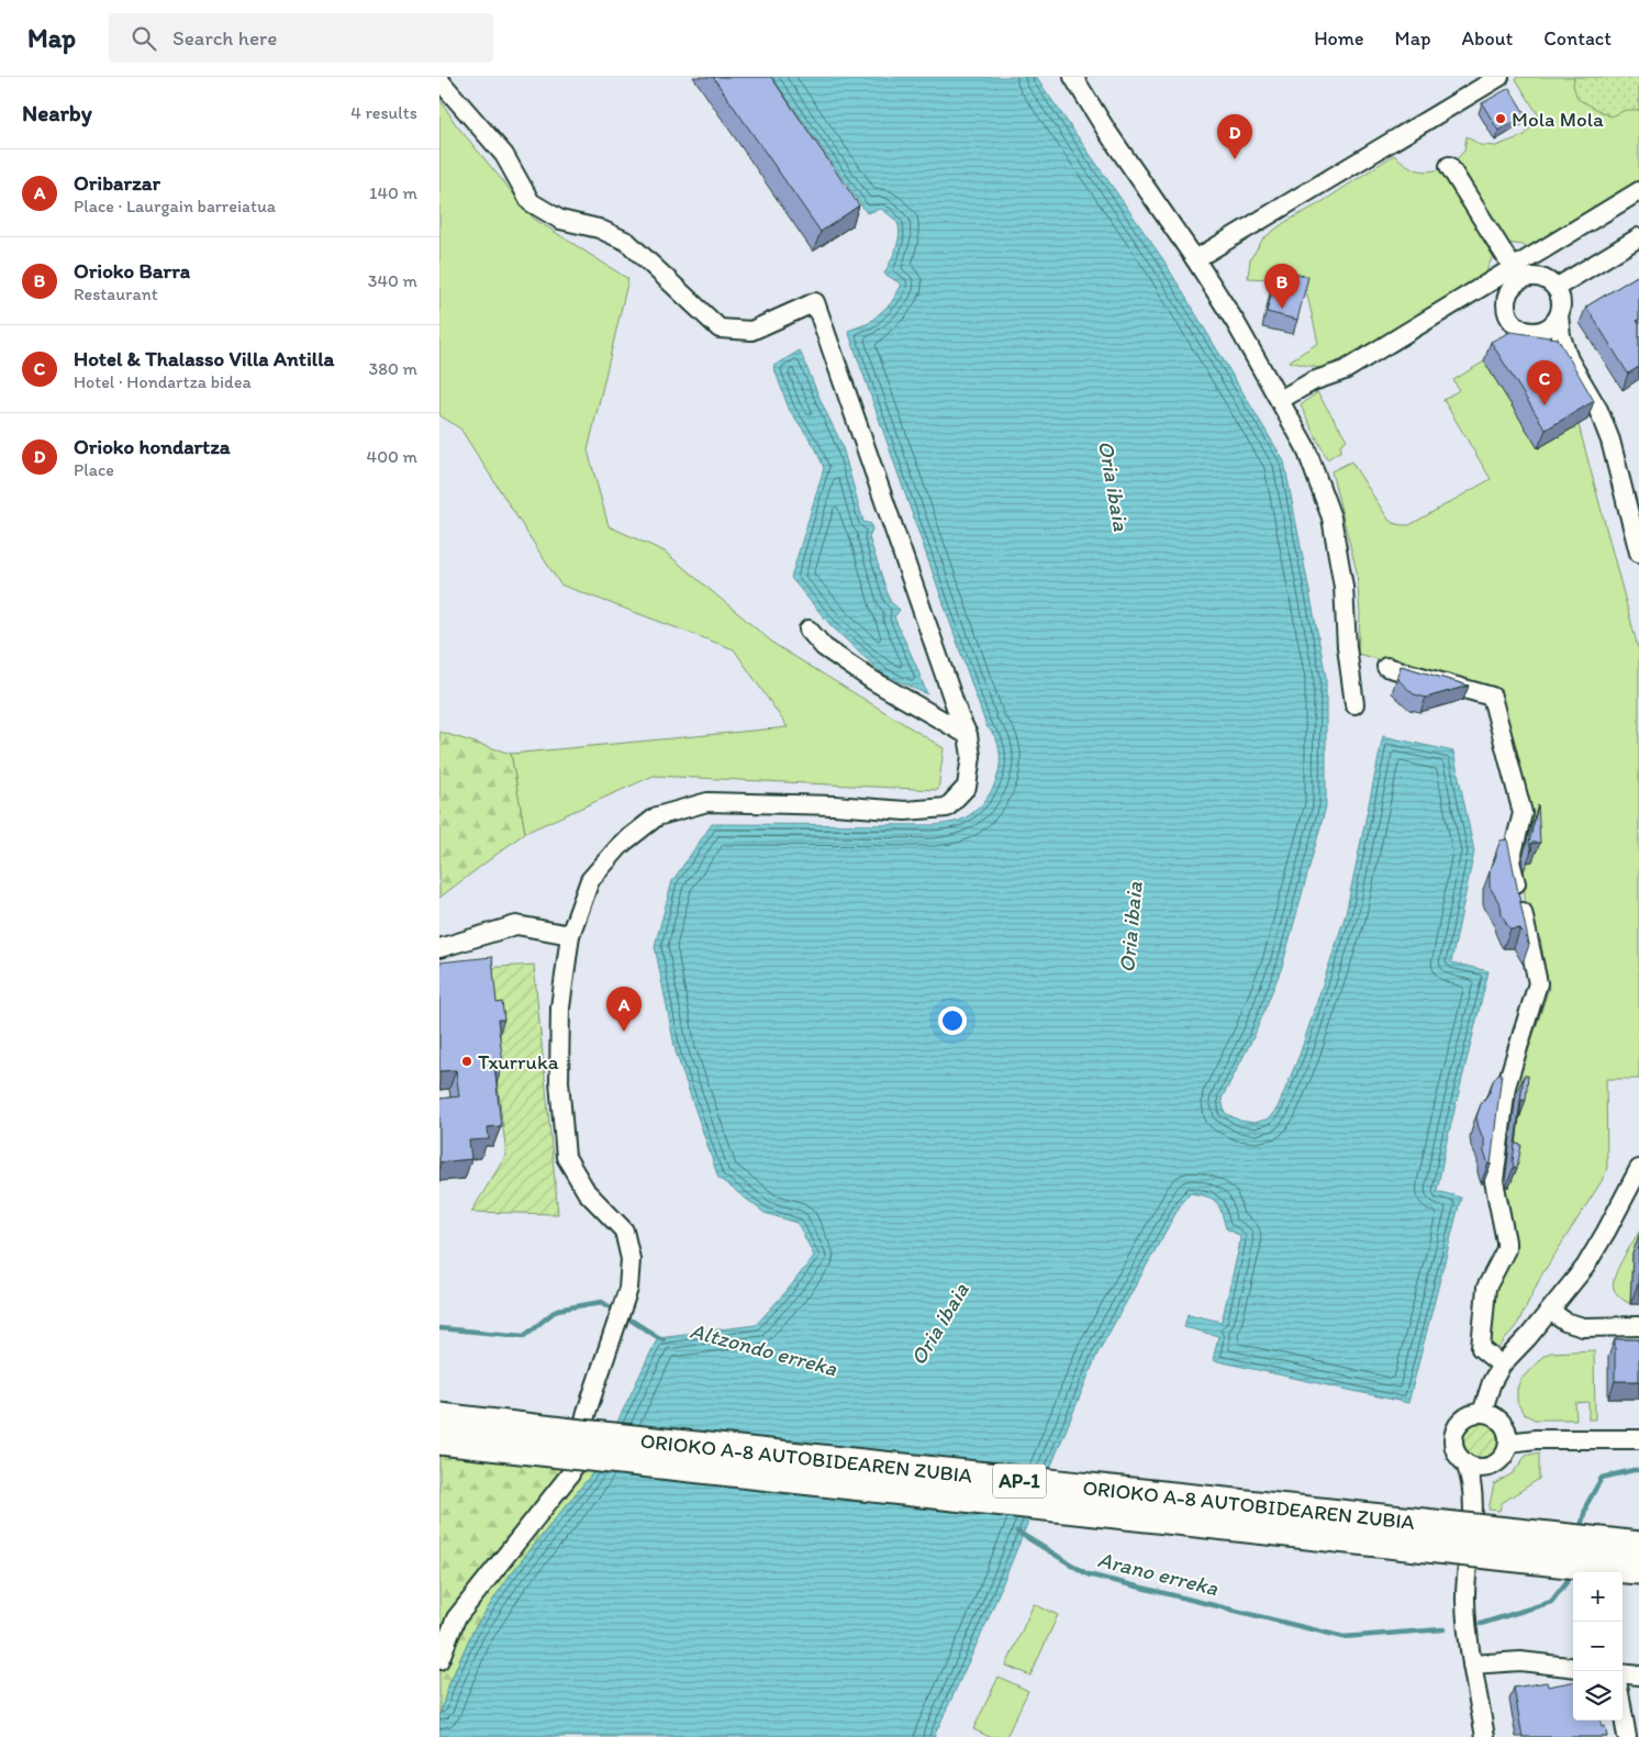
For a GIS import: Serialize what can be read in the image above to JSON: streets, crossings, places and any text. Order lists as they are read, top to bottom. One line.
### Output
{"streets":{"highway":["ORIOKO A-8 AUTOBIDEAREN ZUBIA","AP-1"]},"crossings":[["ORIOKO A-8 AUTOBIDEAREN ZUBIA","AP-1"]],"water":["Oria ibaia","Altzondo erreka","Arano erreka"],"places":["Mola Mola","Txurruka"],"page":{"header":"Map","search":"Search here","nav":["Home","Map","About","Contact"],"heading":["Nearby","4 results"],"pins":["D","B","C","A"],"list":[{"mark":"A","name":"Oribarzar","note":"Place · Laurgain barreiatua","value":"140 m"},{"mark":"B","name":"Orioko Barra","note":"Restaurant","value":"340 m"},{"mark":"C","name":"Hotel & Thalasso Villa Antilla","note":"Hotel · Hondartza bidea","value":"380 m"},{"mark":"D","name":"Orioko hondartza","note":"Place","value":"400 m"}],"map_buttons":["+","−"]}}
